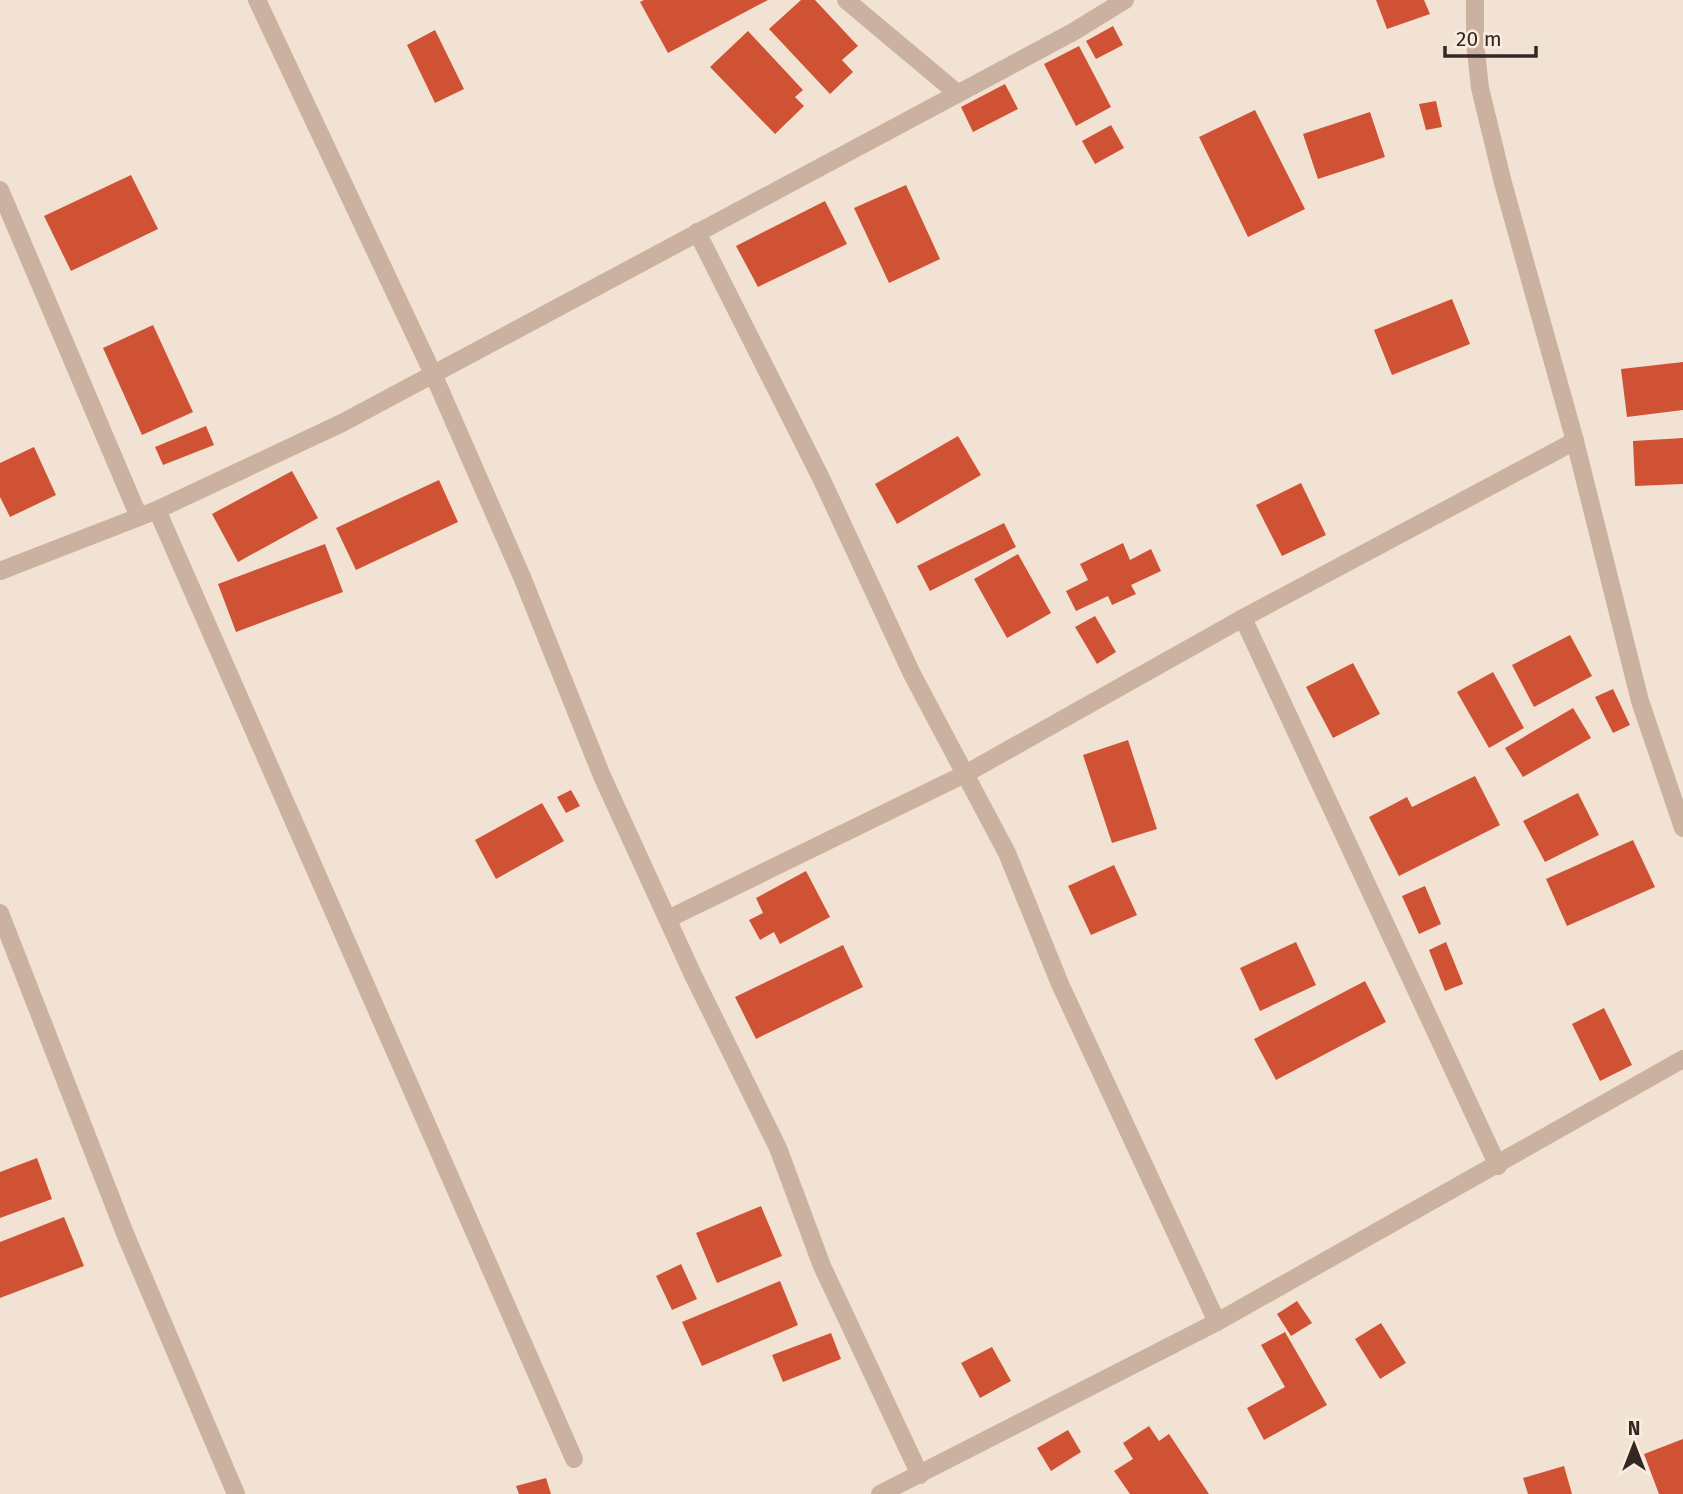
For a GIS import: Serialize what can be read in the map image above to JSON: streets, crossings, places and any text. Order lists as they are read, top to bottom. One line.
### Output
{"scale_bar":"20 m","north":"top"}
